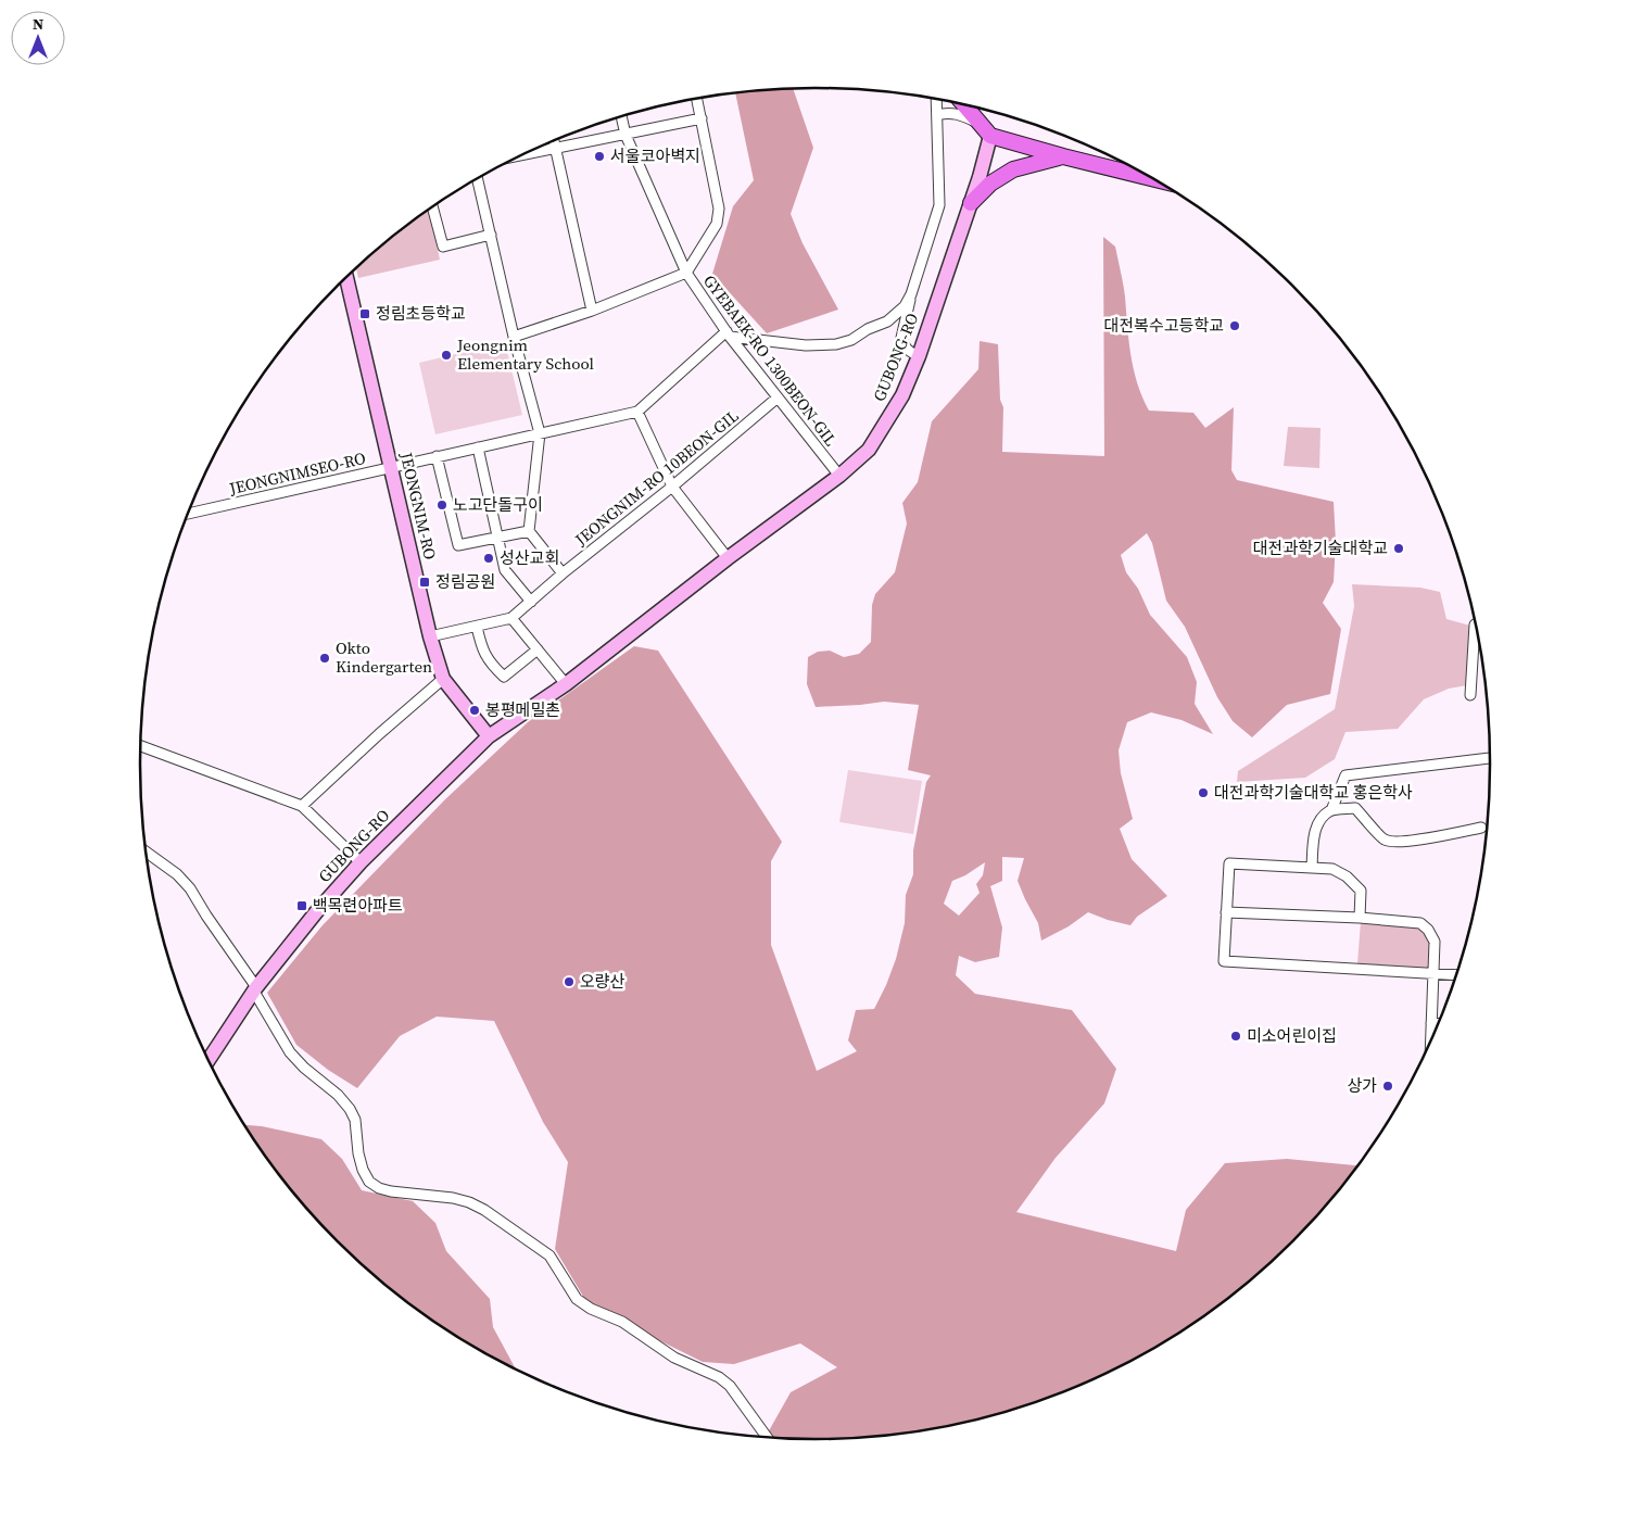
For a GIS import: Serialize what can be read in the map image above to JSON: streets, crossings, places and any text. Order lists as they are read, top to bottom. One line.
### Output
{"streets":{"street":["GUBONG-RO","GYEBAEK-RO 1300BEON-GIL","JEONGNIMSEO-RO","JEONGNIM-RO 10BEON-GIL","JEONGNIM-RO"]},"crossings":[["GUBONG-RO","GYEBAEK-RO 1300BEON-GIL"],["GUBONG-RO","JEONGNIM-RO"],["GYEBAEK-RO 1300BEON-GIL","JEONGNIM-RO 10BEON-GIL"],["JEONGNIMSEO-RO","JEONGNIM-RO"],["JEONGNIM-RO 10BEON-GIL","JEONGNIM-RO"]],"places":{"other":["서울코아벽지","대전복수고등학교","Jeongnim Elementary School","노고단돌구이","대전과학기술대학교","성산교회","Okto Kindergarten","봉평메밀촌","대전과학기술대학교 홍은학사","오량산","미소어린이집","상가"],"transit":["정림초등학교","정림공원","백목련아파트"]},"north":"top"}
